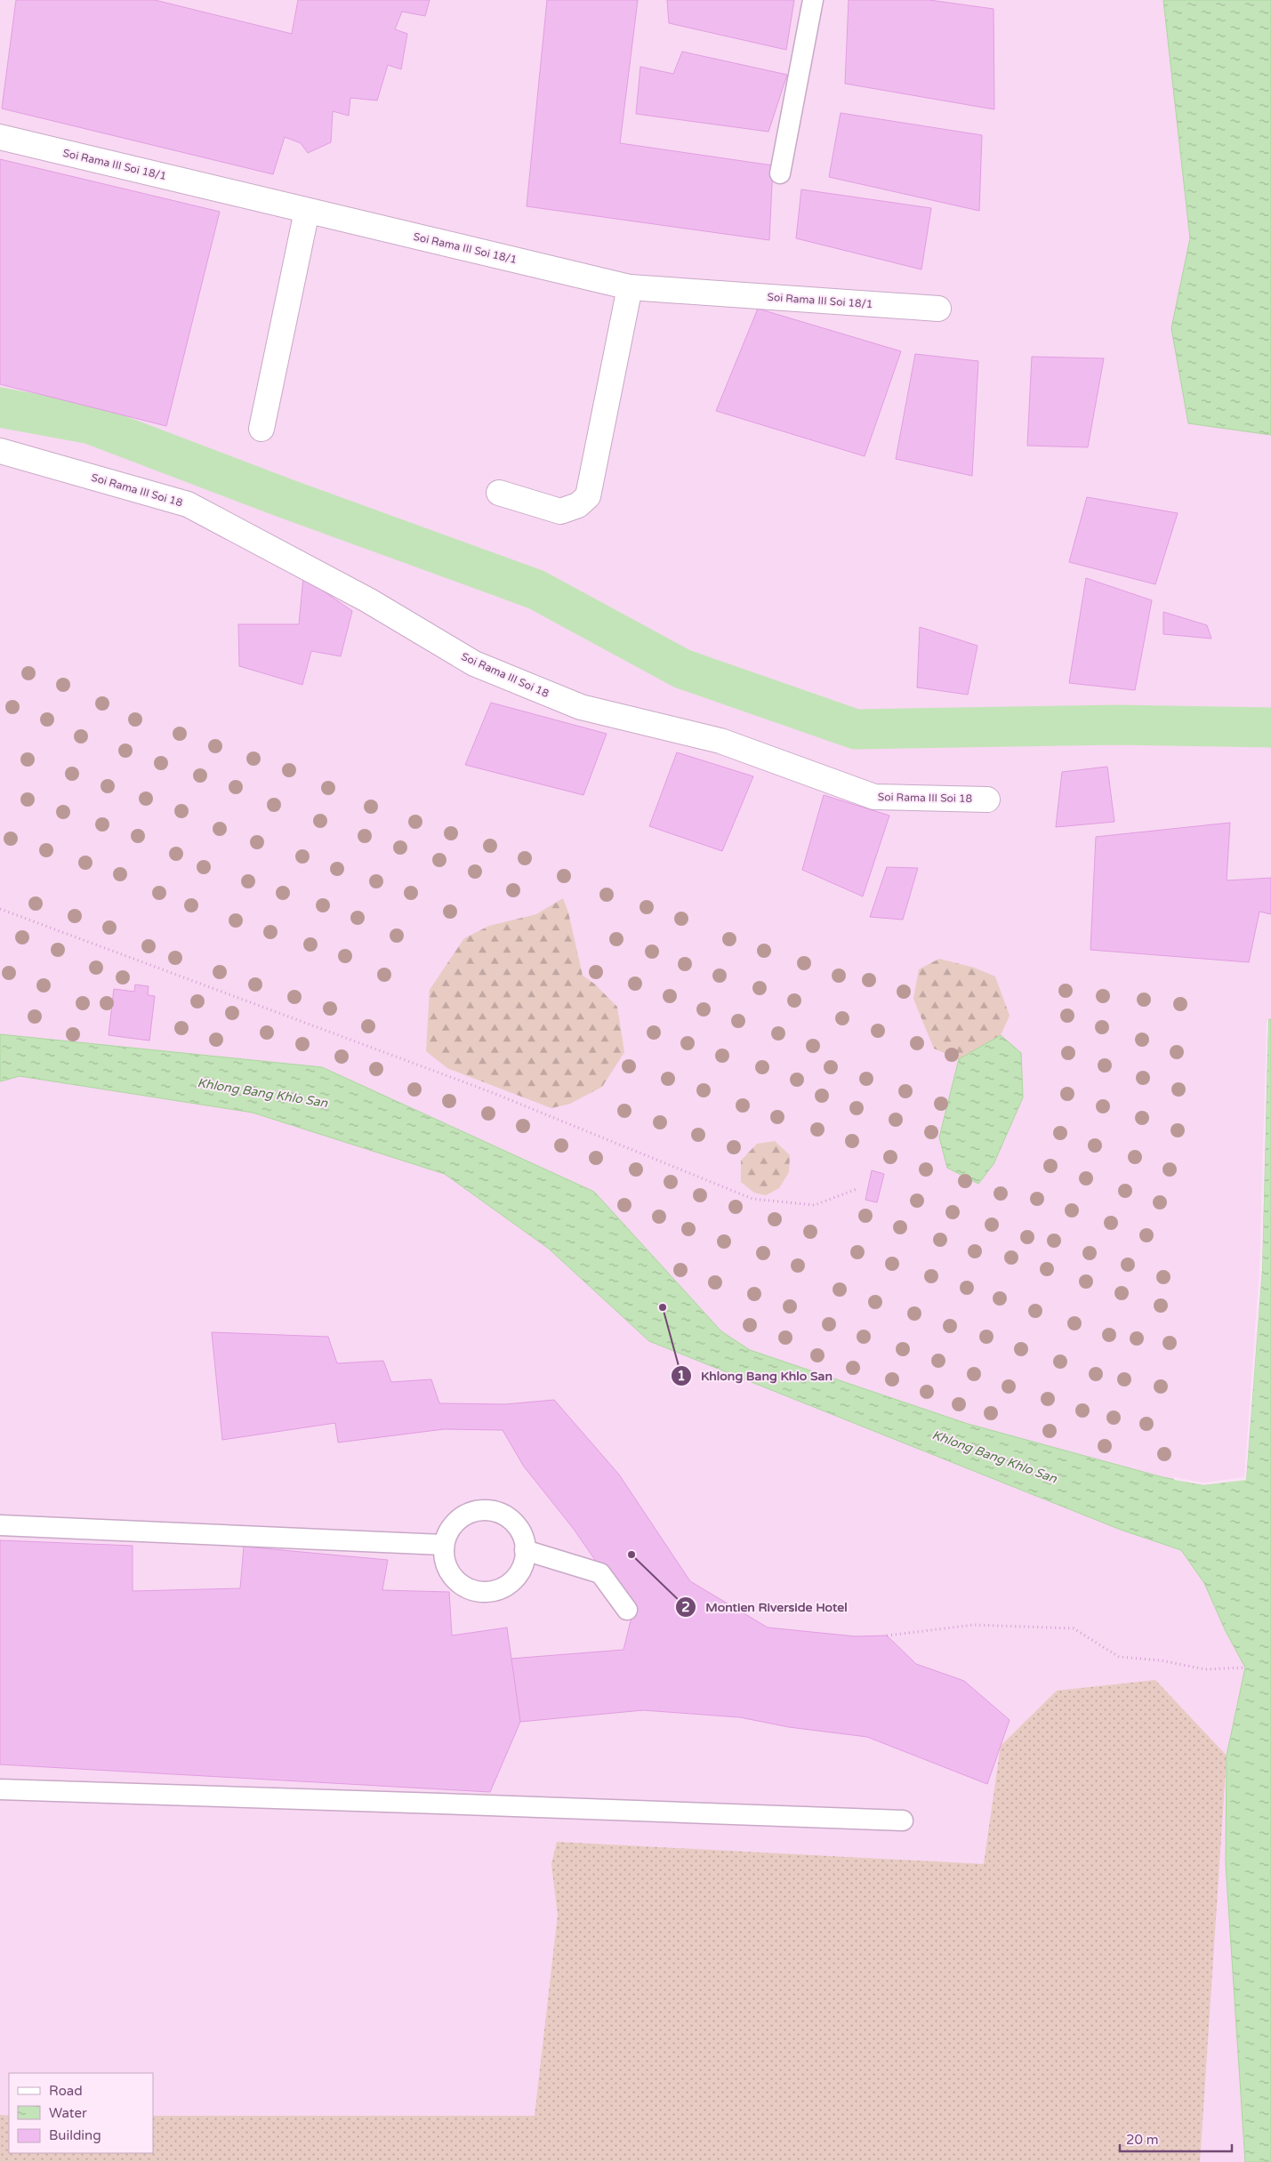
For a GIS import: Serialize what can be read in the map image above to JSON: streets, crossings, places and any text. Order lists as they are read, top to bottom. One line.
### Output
{"streets":{"street":["Soi Rama III Soi 18/1","Soi Rama III Soi 18"]},"water":["Khlong Bang Khlo San"],"places":["Khlong Bang Khlo San","Montien Riverside Hotel"],"legend":["Road","Water","Building"],"scale_bar":"20 m"}
